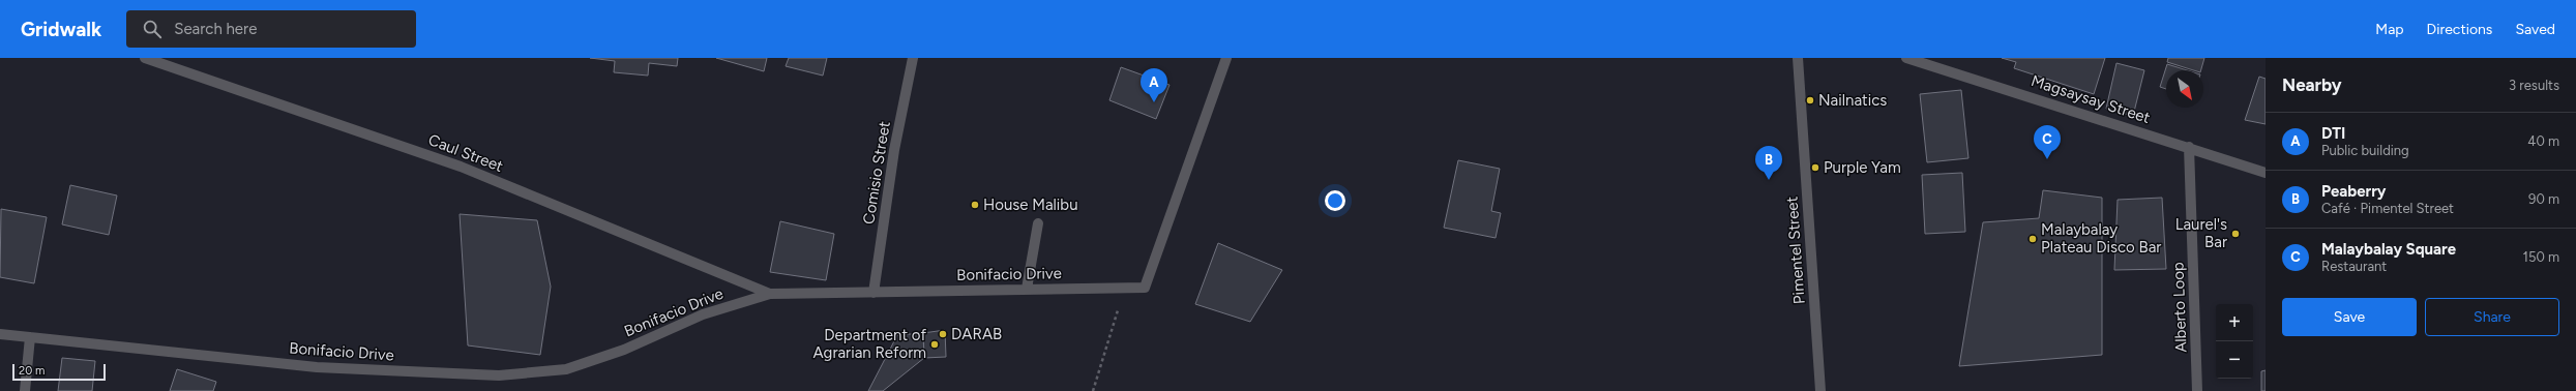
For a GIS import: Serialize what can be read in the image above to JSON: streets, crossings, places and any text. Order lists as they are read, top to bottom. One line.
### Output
{"streets":{"street":["Magsaysay Street","Caul Street","Comisio Street","Pimentel Street","Bonifacio Drive","Alberto Loop"]},"crossings":[["Magsaysay Street","Alberto Loop"],["Caul Street","Bonifacio Drive"],["Comisio Street","Bonifacio Drive"]],"places":["Nailnatics","Purple Yam","House Malibu","Laurel's Bar","Malaybalay Plateau Disco Bar","DARAB","Department of Agrarian Reform"],"scale_bar":"20 m","north":"bottom right","page":{"header":"Gridwalk","search":"Search here","nav":["Map","Directions","Saved"],"heading":["Nearby","3 results"],"pins":["A","C","B"],"list":[{"mark":"A","name":"DTI","note":"Public building","value":"40 m"},{"mark":"B","name":"Peaberry","note":"Café · Pimentel Street","value":"90 m"},{"mark":"C","name":"Malaybalay Square","note":"Restaurant","value":"150 m"}],"buttons":["Save","Share"],"map_buttons":["+","−"],"scale":"20 m"}}
